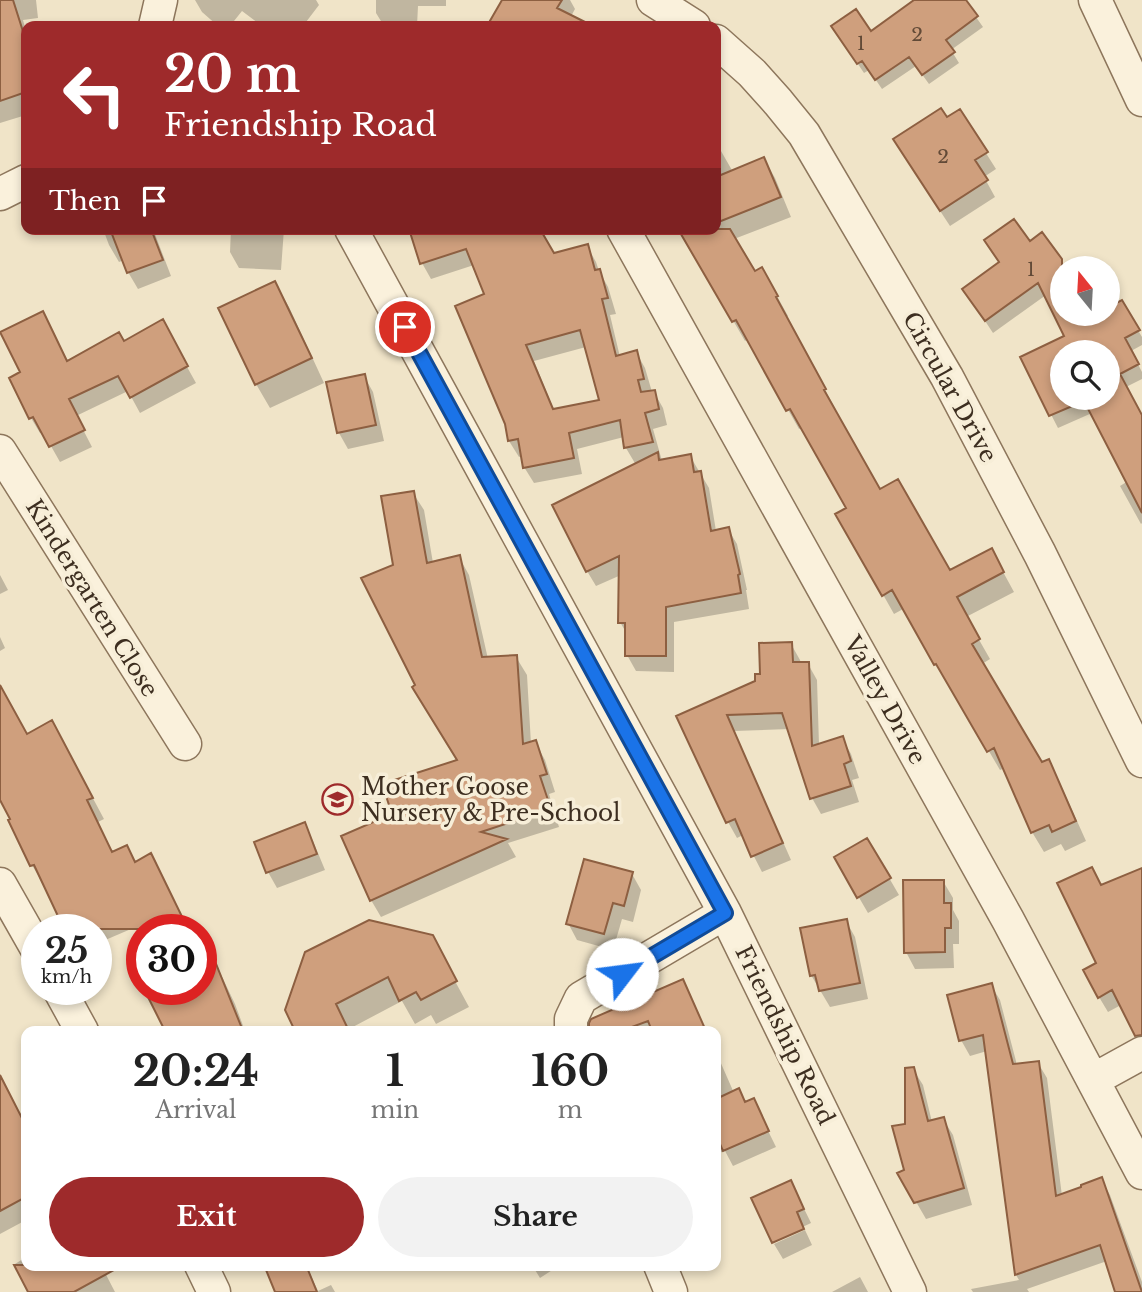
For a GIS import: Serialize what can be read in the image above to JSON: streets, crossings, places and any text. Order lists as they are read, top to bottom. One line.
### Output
{"streets":{"street":["Circular Drive","Kindergarten Close","Valley Drive","Friendship Road"]},"places":{"school or university":["Mother Goose Nursery & Pre-School"]},"house_numbers":["2","1","2","1"],"north":"top","page":{"turn":["20 m","Friendship Road"],"then":"Then","speed":"25 km/h","limit":"30","eta":["20:24","Arrival","1","min","160","m"],"buttons":["Exit","Share"]}}
